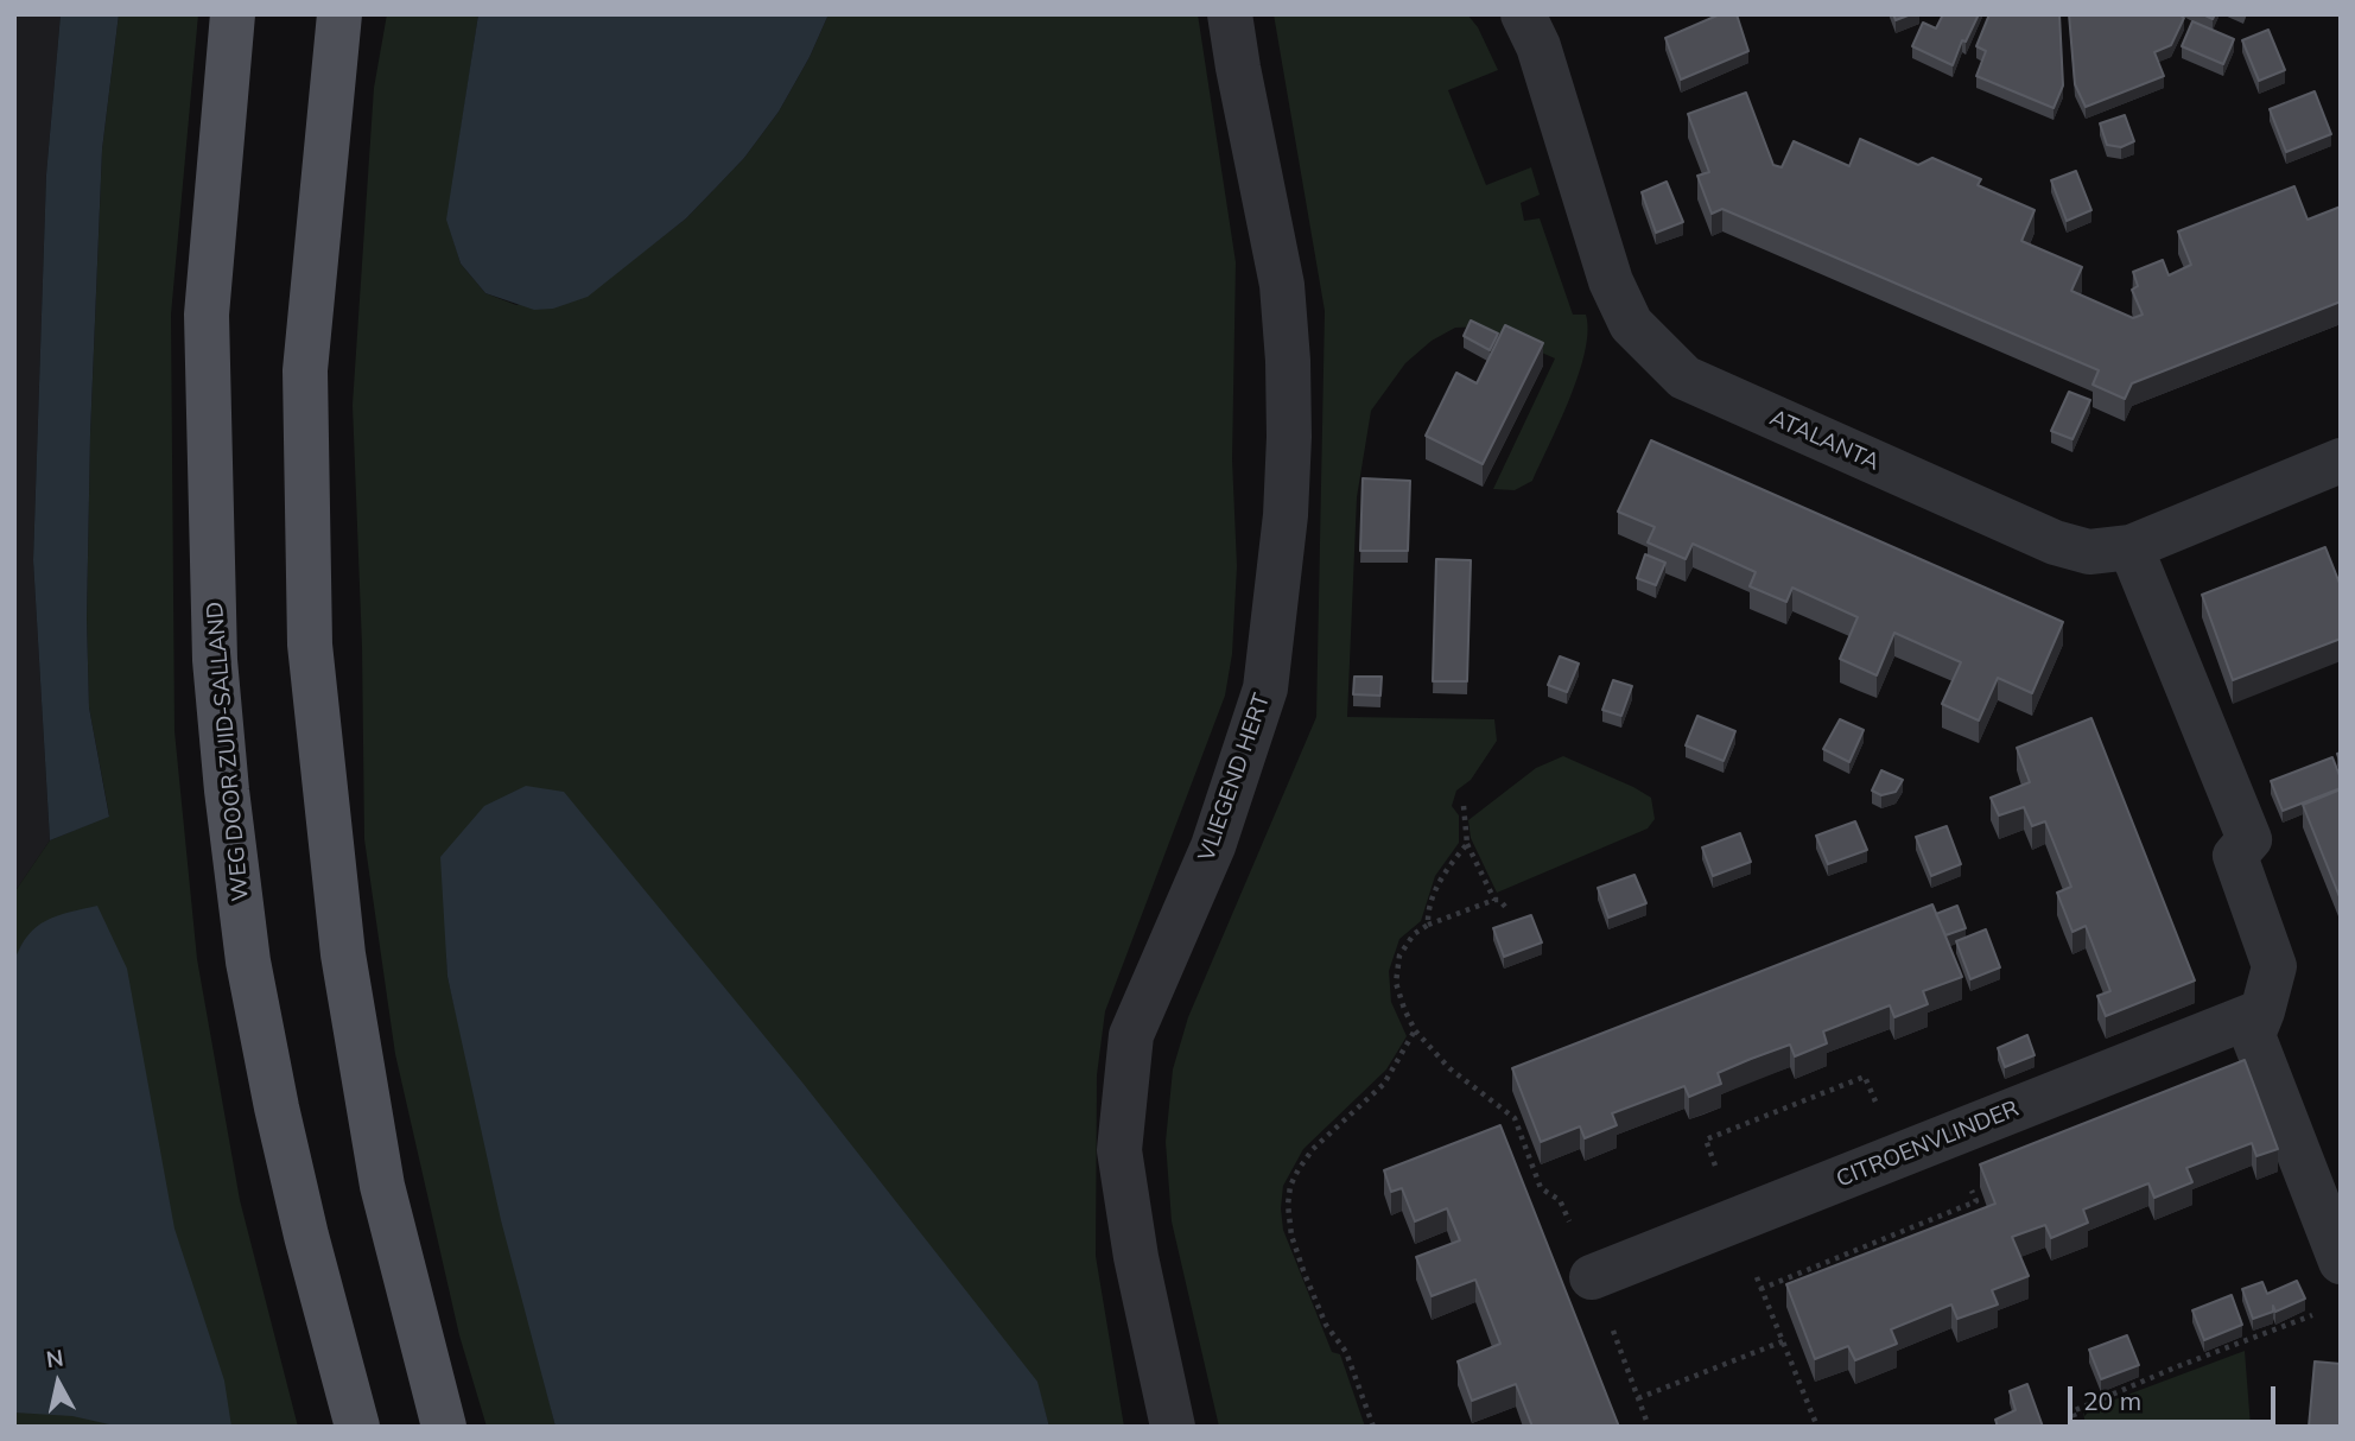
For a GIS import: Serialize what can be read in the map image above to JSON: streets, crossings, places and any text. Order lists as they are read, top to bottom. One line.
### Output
{"streets":{"main road":["WEG DOOR ZUID-SALLAND"],"street":["ATALANTA","VLIEGEND HERT","CITROENVLINDER"]},"scale_bar":"20 m","north":"top"}
